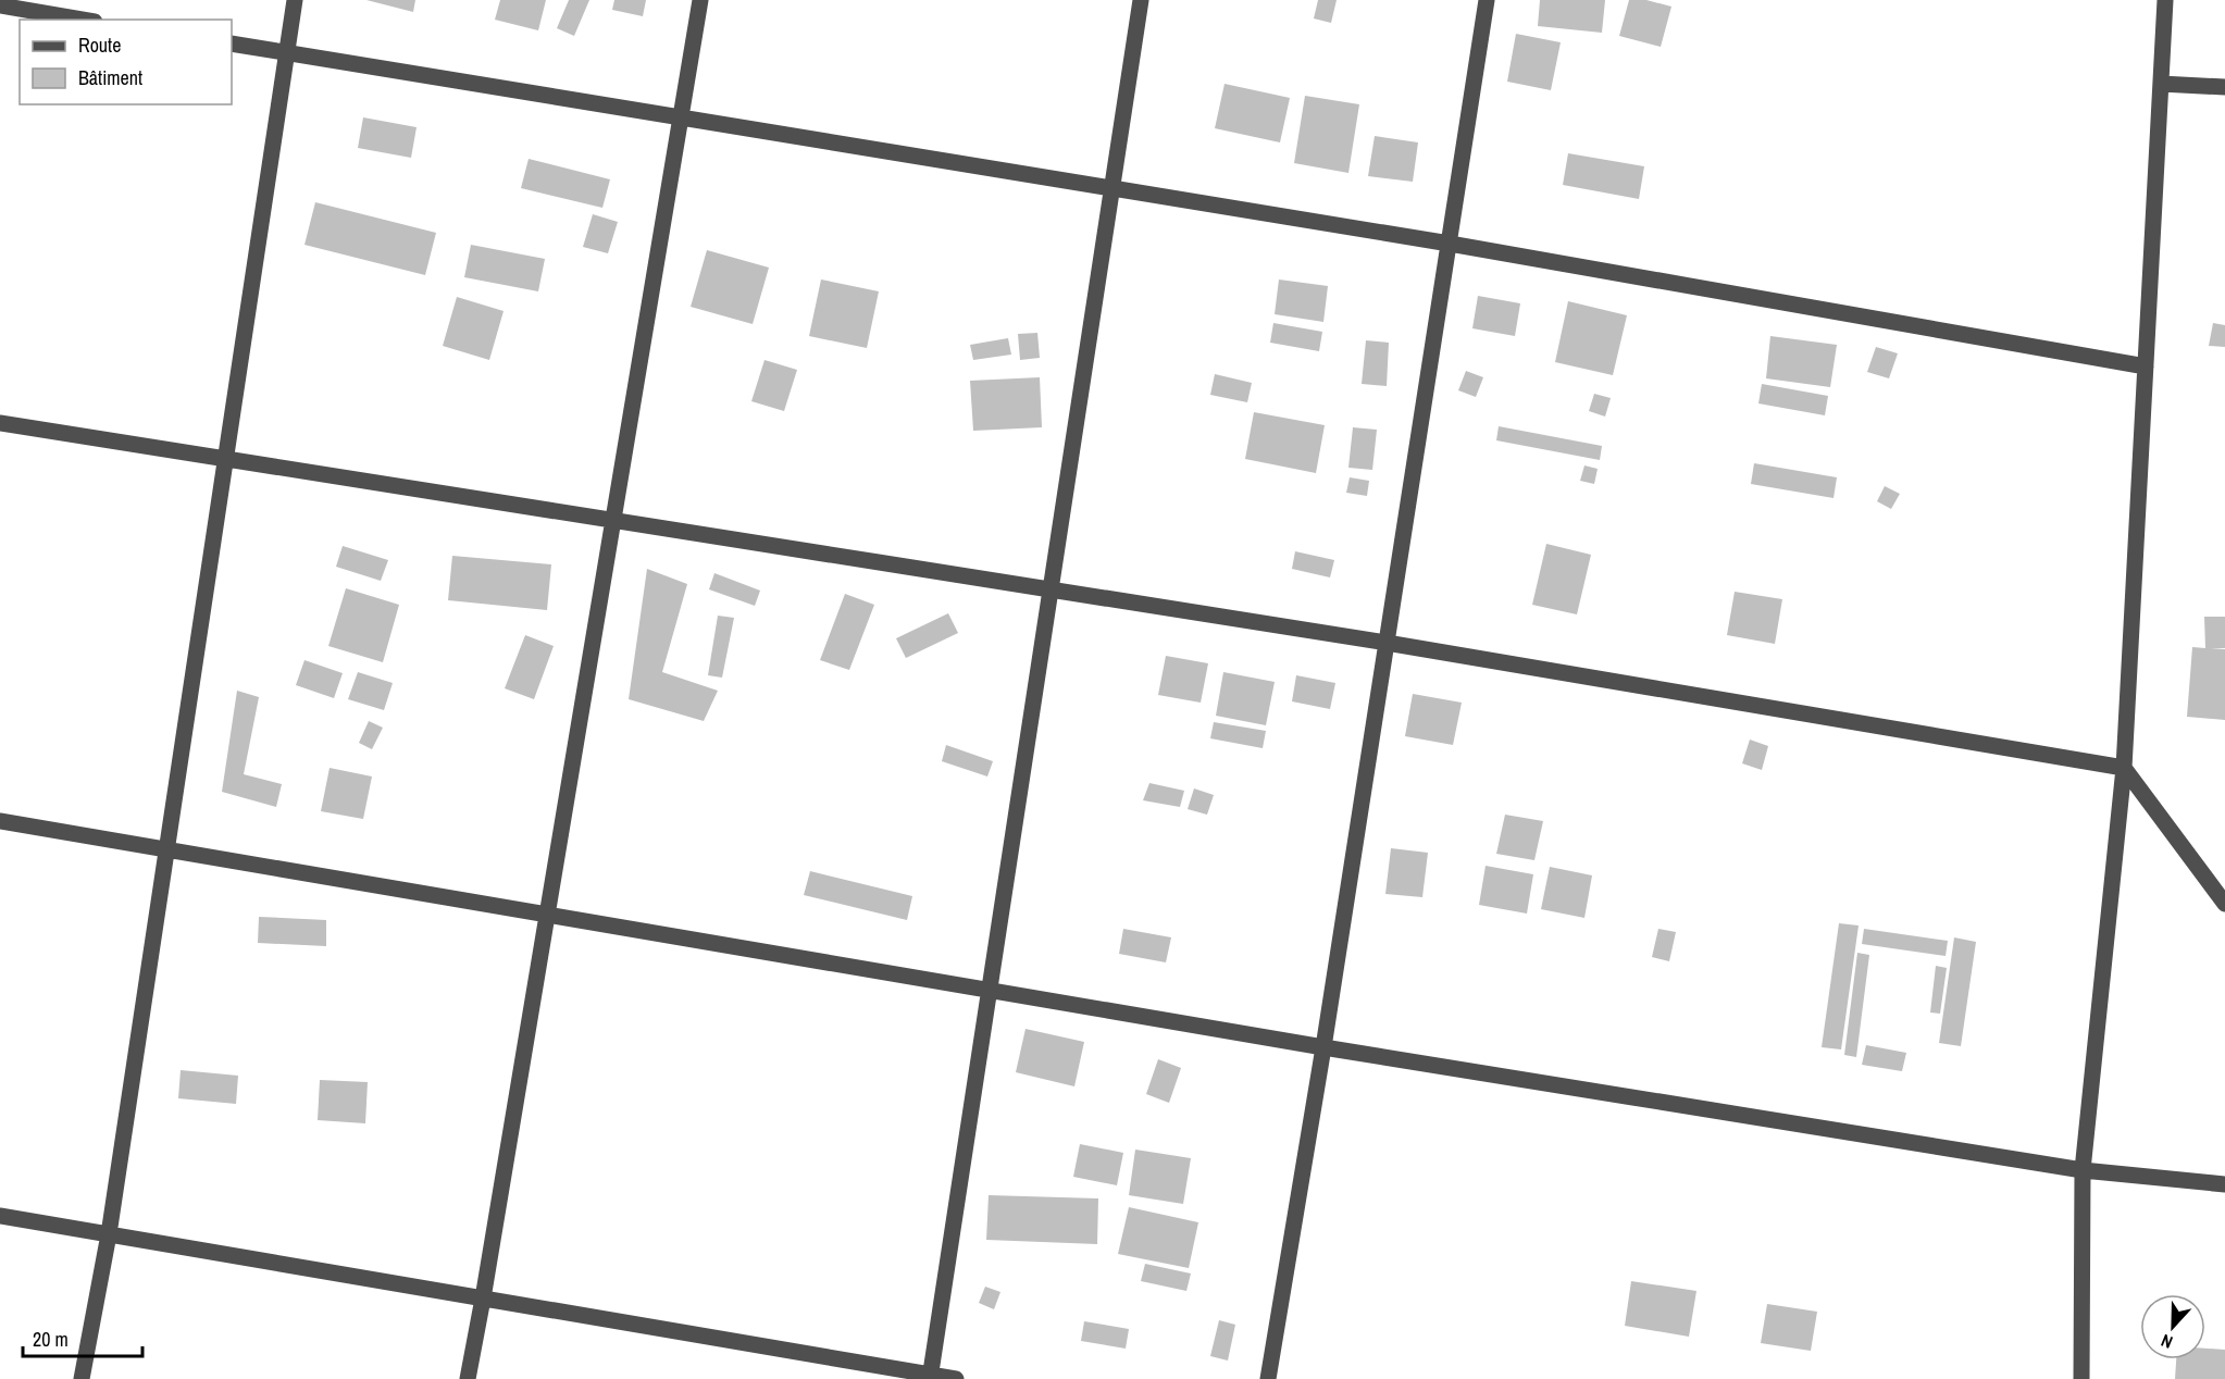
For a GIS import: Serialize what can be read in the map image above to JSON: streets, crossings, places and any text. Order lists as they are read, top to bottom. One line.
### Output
{"legend":["Route","Bâtiment"],"scale_bar":"20 m","north":"bottom"}
